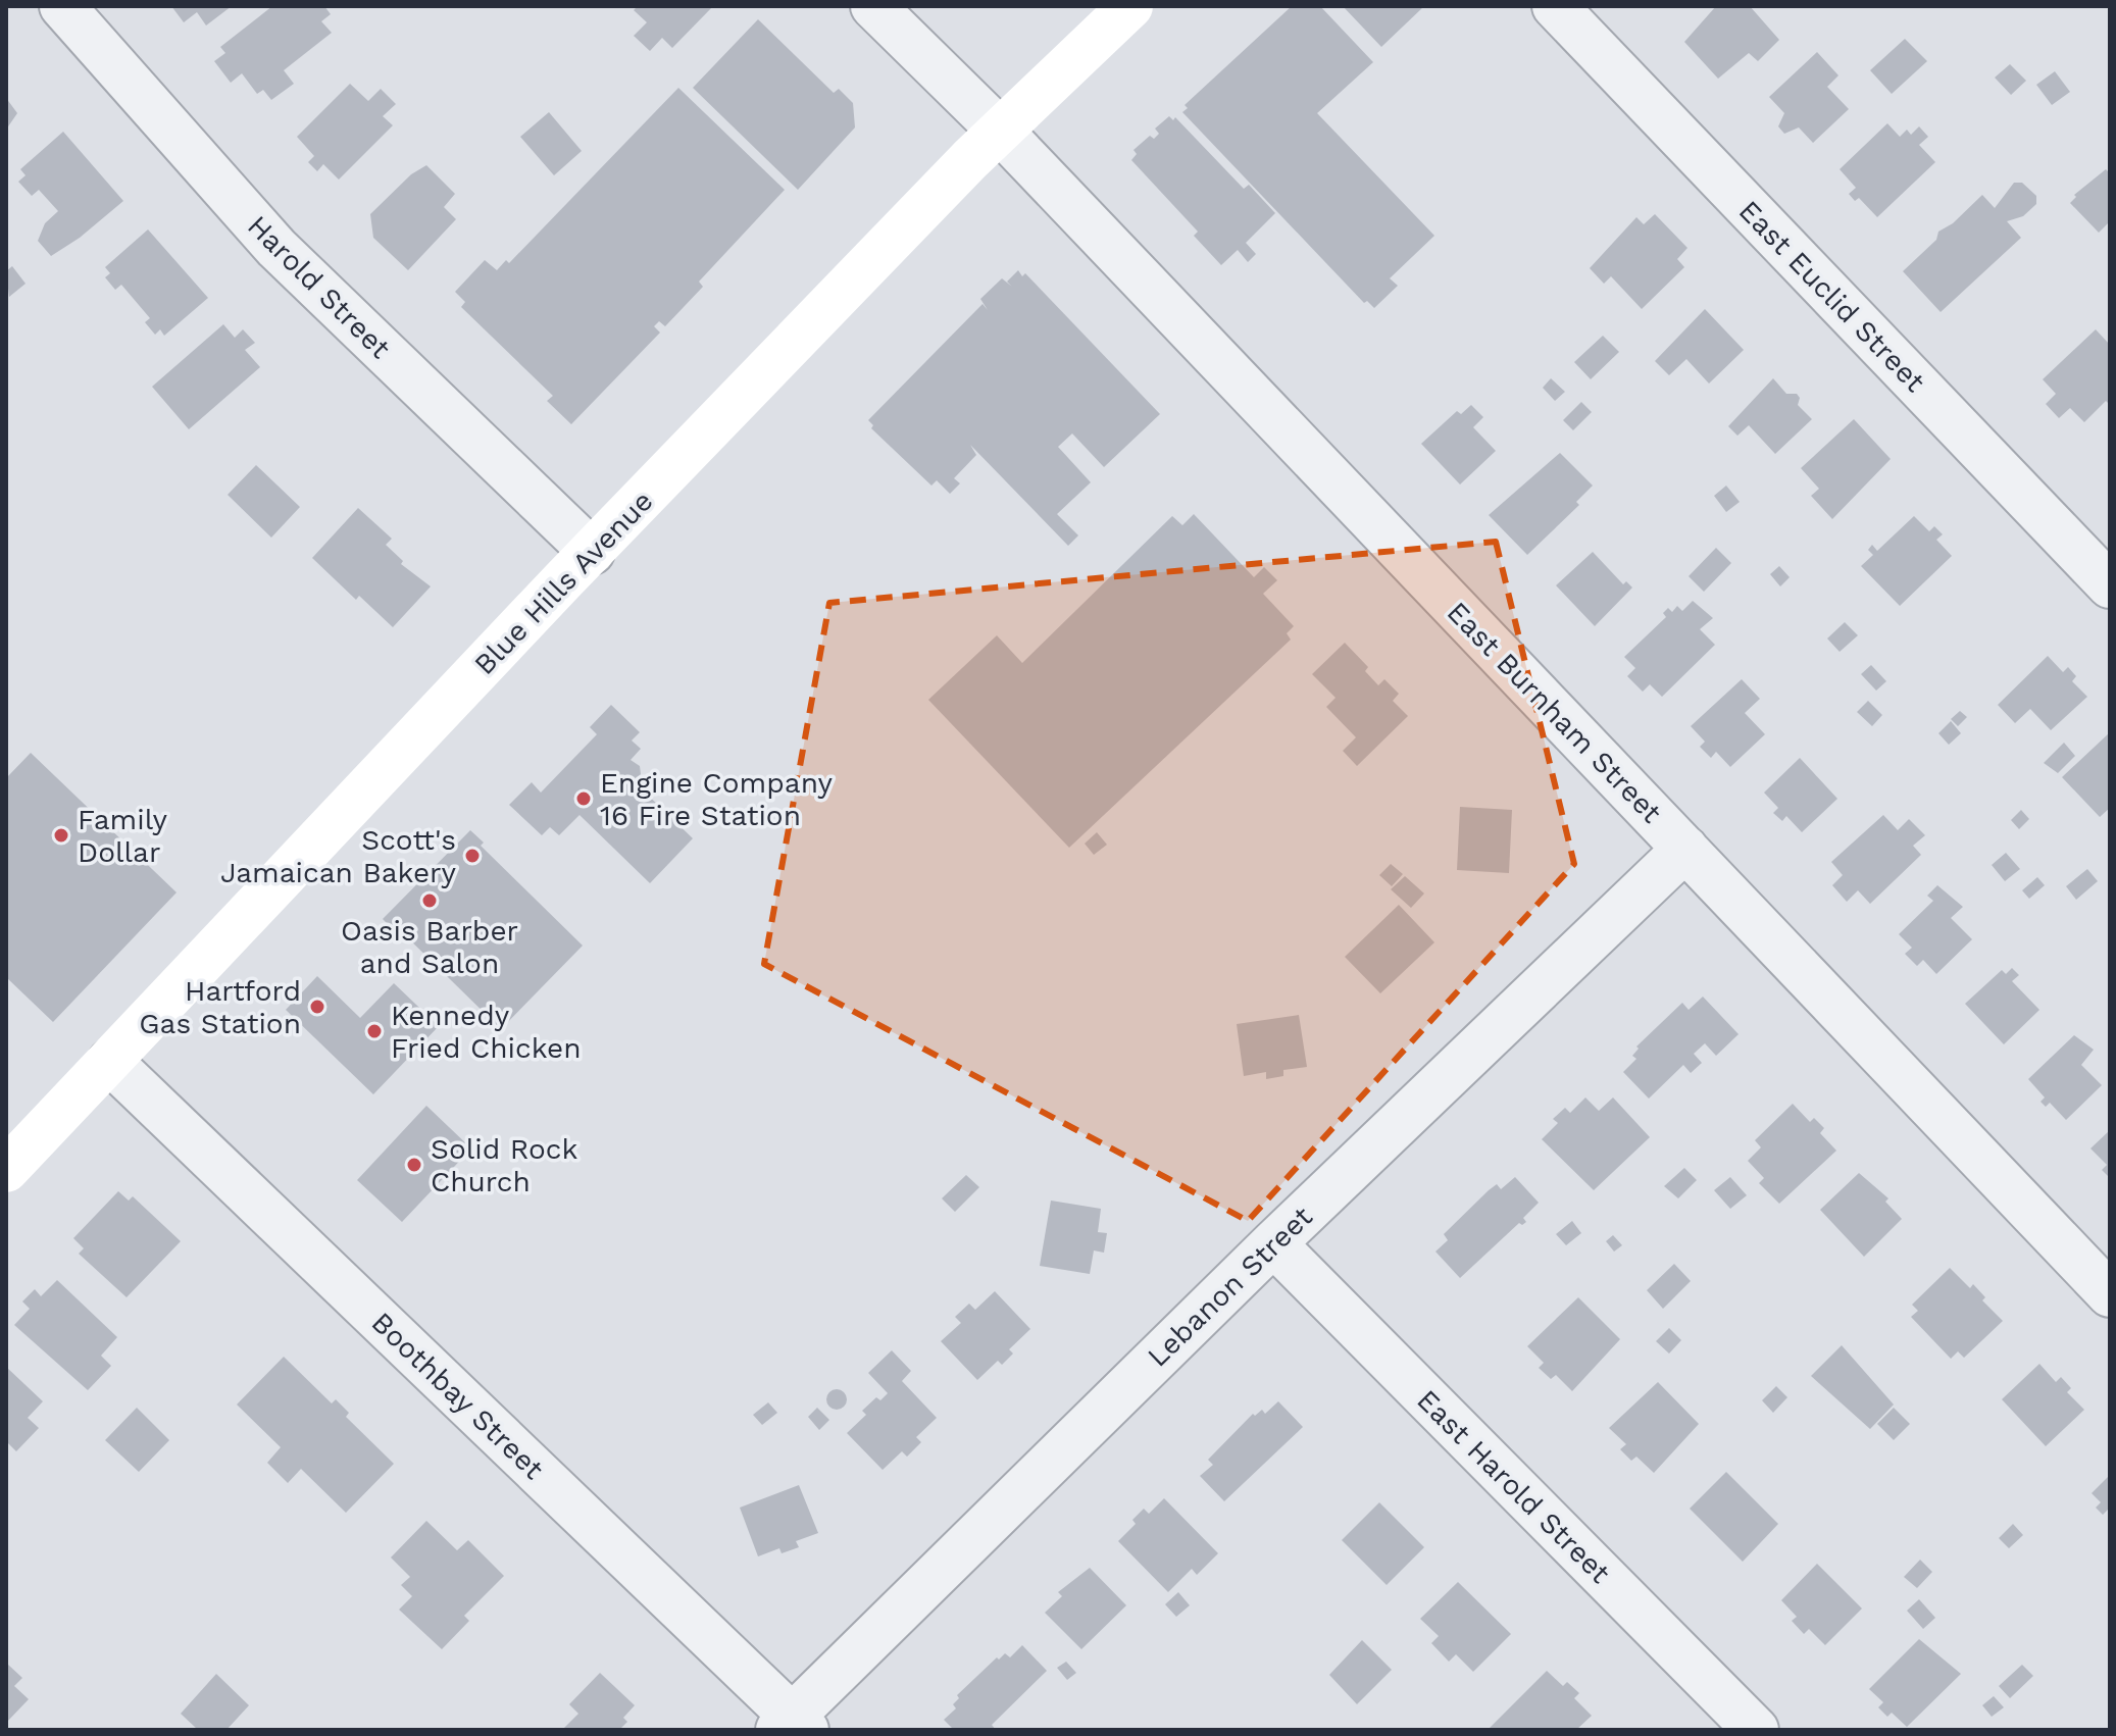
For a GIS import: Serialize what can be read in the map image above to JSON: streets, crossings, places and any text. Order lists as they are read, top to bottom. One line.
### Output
{"streets":{"main road":["Blue Hills Avenue"],"street":["Harold Street","East Euclid Street","East Burnham Street","Lebanon Street","Boothbay Street","East Harold Street"]},"crossings":[["Harold Street","Blue Hills Avenue"],["Blue Hills Avenue","East Burnham Street"],["Blue Hills Avenue","Boothbay Street"],["East Burnham Street","Lebanon Street"],["Lebanon Street","Boothbay Street"],["Lebanon Street","East Harold Street"]],"places":["Engine Company 16 Fire Station","Family Dollar","Scott's Jamaican Bakery","Oasis Barber and Salon","Hartford Gas Station","Kennedy Fried Chicken","Solid Rock Church"]}
